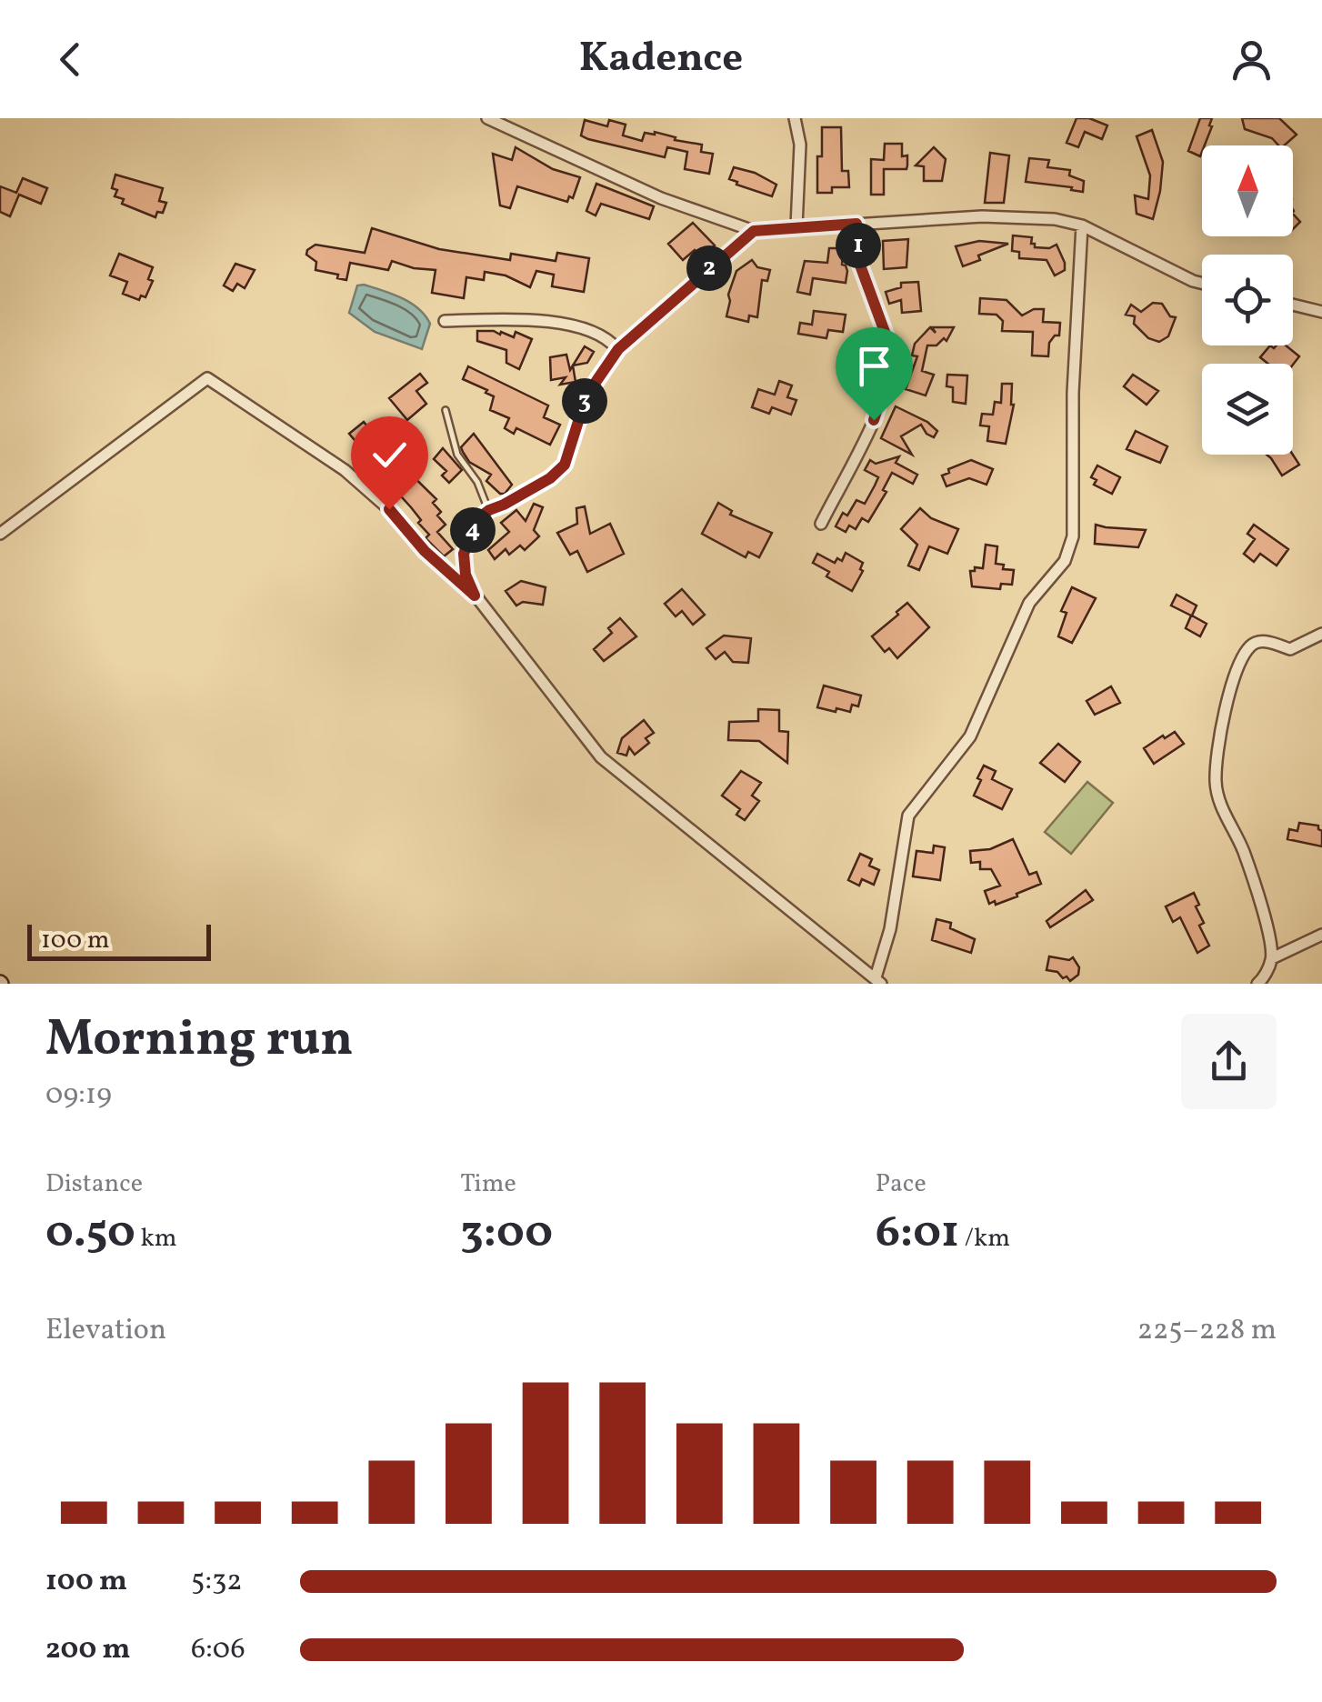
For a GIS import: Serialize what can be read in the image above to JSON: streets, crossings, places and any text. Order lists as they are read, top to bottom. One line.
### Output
{"scale_bar":"100 m","north":"top","page":{"header":"Kadence","pins":["1","2","3","4"],"scale":"100 m","heading":["Morning run","09:19"],"stats":[["Distance","0.50 km"],["Time","3:00"],["Pace","6:01 /km"]],"chart":["Elevation","225–228 m"],"list":[{"name":"100 m","note":"5:32"},{"name":"200 m","note":"6:06"}]}}
